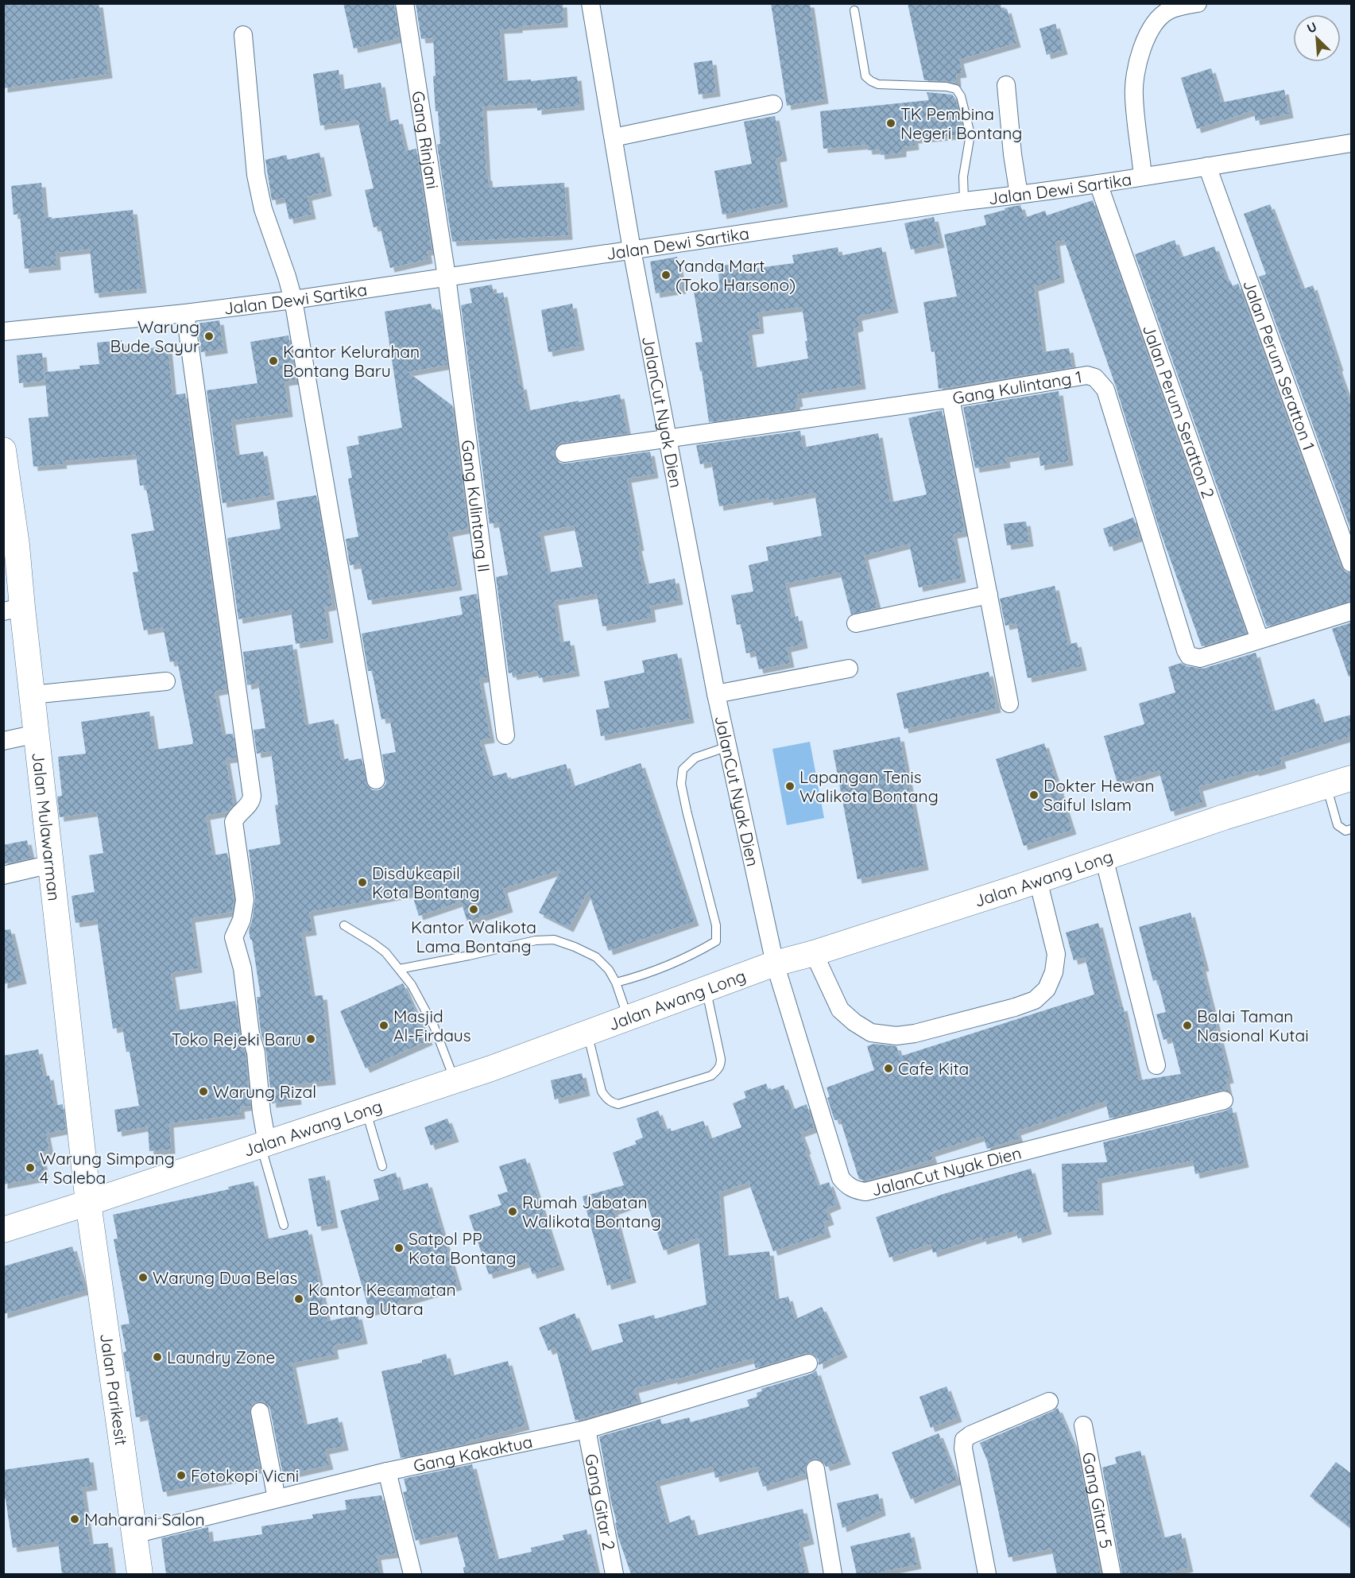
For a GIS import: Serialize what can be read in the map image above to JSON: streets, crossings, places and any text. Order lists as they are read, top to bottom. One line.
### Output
{"streets":{"street":["Gang Rinjani","Jalan Dewi Sartika","Jalan Perum Seratton 1","Gang Kulintang 1","Jalan Perum Seratton 2","JalanCut Nyak Dien","Gang Kulintang II","Jalan Mulawarman","Jalan Awang Long","Jalan Parikesit","Gang Kakaktua","Gang Gitar 5","Gang Gitar 2"]},"crossings":[["Gang Rinjani","Jalan Dewi Sartika"],["Gang Rinjani","Gang Kulintang II"],["Jalan Dewi Sartika","Jalan Perum Seratton 1"],["Jalan Dewi Sartika","Jalan Perum Seratton 2"],["Jalan Dewi Sartika","JalanCut Nyak Dien"],["Jalan Dewi Sartika","Gang Kulintang II"],["Gang Kulintang 1","Jalan Perum Seratton 2"],["Gang Kulintang 1","JalanCut Nyak Dien"],["JalanCut Nyak Dien","Jalan Awang Long"],["Jalan Mulawarman","Jalan Awang Long"],["Jalan Mulawarman","Jalan Parikesit"],["Jalan Awang Long","Jalan Parikesit"],["Jalan Parikesit","Gang Kakaktua"],["Gang Kakaktua","Gang Gitar 2"]],"places":["TK Pembina Negeri Bontang","Yanda Mart (Toko Harsono)","Warung Bude Sayur","Kantor Kelurahan Bontang Baru","Lapangan Tenis Walikota Bontang","Dokter Hewan Saiful Islam","Disdukcapil Kota Bontang","Kantor Walikota Lama Bontang","Masjid Al-Firdaus","Balai Taman Nasional Kutai","Toko Rejeki Baru","Cafe Kita","Warung Rizal","Warung Simpang 4 Saleba","Rumah Jabatan Walikota Bontang","Satpol PP Kota Bontang","Warung Dua Belas","Kantor Kecamatan Bontang Utara","Laundry Zone","Fotokopi Vicni","Maharani Salon"],"north":"top left"}
